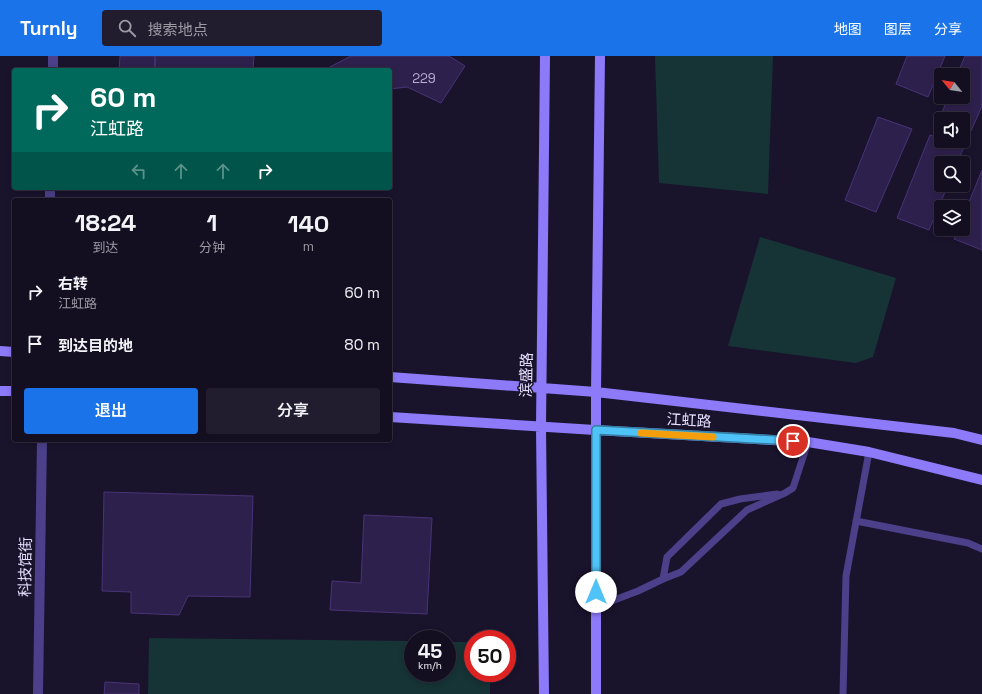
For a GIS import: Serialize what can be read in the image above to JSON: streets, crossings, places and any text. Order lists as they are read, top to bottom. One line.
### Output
{"streets":{"main road":["滨盛路","江虹路"],"street":["科技馆街"]},"crossings":[["滨盛路","江虹路"]],"house_numbers":["229"],"north":"top left","page":{"header":"Turnly","search":"搜索地点","nav":["地图","图层","分享"],"turn":["60 m","江虹路"],"eta":["18:24","到达","1","分钟","140","m"],"list":[{"name":"右转","note":"江虹路","value":"60 m"},{"name":"到达目的地","value":"80 m"}],"buttons":["退出","分享"],"speed":"45 km/h","limit":"50"}}
